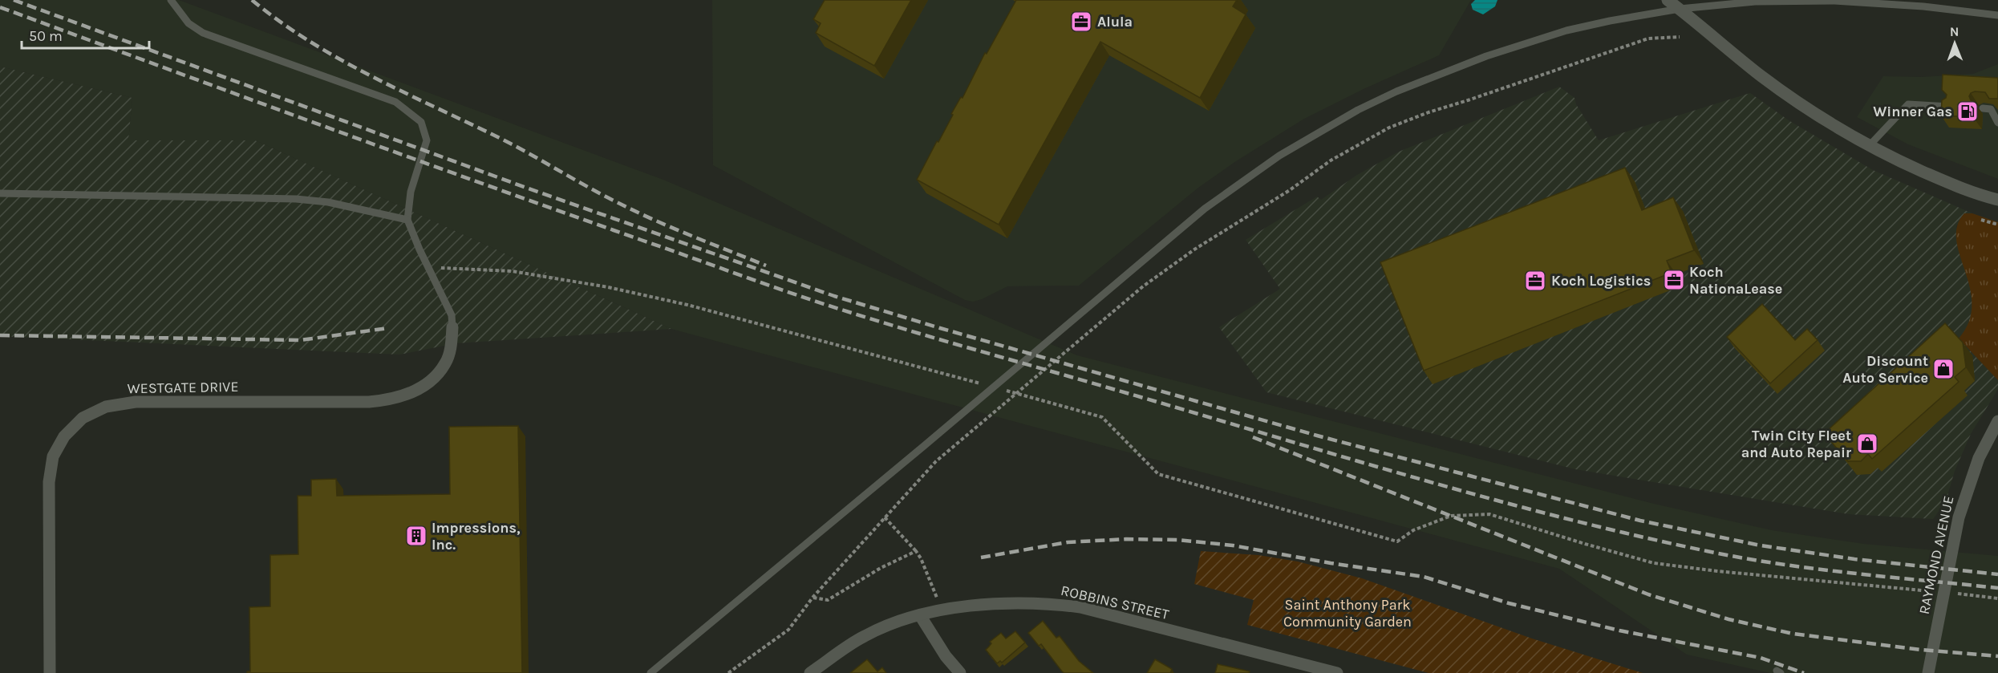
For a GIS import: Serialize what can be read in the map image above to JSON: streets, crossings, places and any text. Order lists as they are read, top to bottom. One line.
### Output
{"streets":{"street":["WESTGATE DRIVE","RAYMOND AVENUE","ROBBINS STREET"]},"parks":["Saint Anthony Park Community Garden"],"places":{"office":["Alula","Koch NationaLease","Koch Logistics"],"fuel station":["Winner Gas"],"shop":["Discount Auto Service","Twin City Fleet and Auto Repair"],"building":["Impressions, Inc."]},"scale_bar":"50 m","north":"top"}
